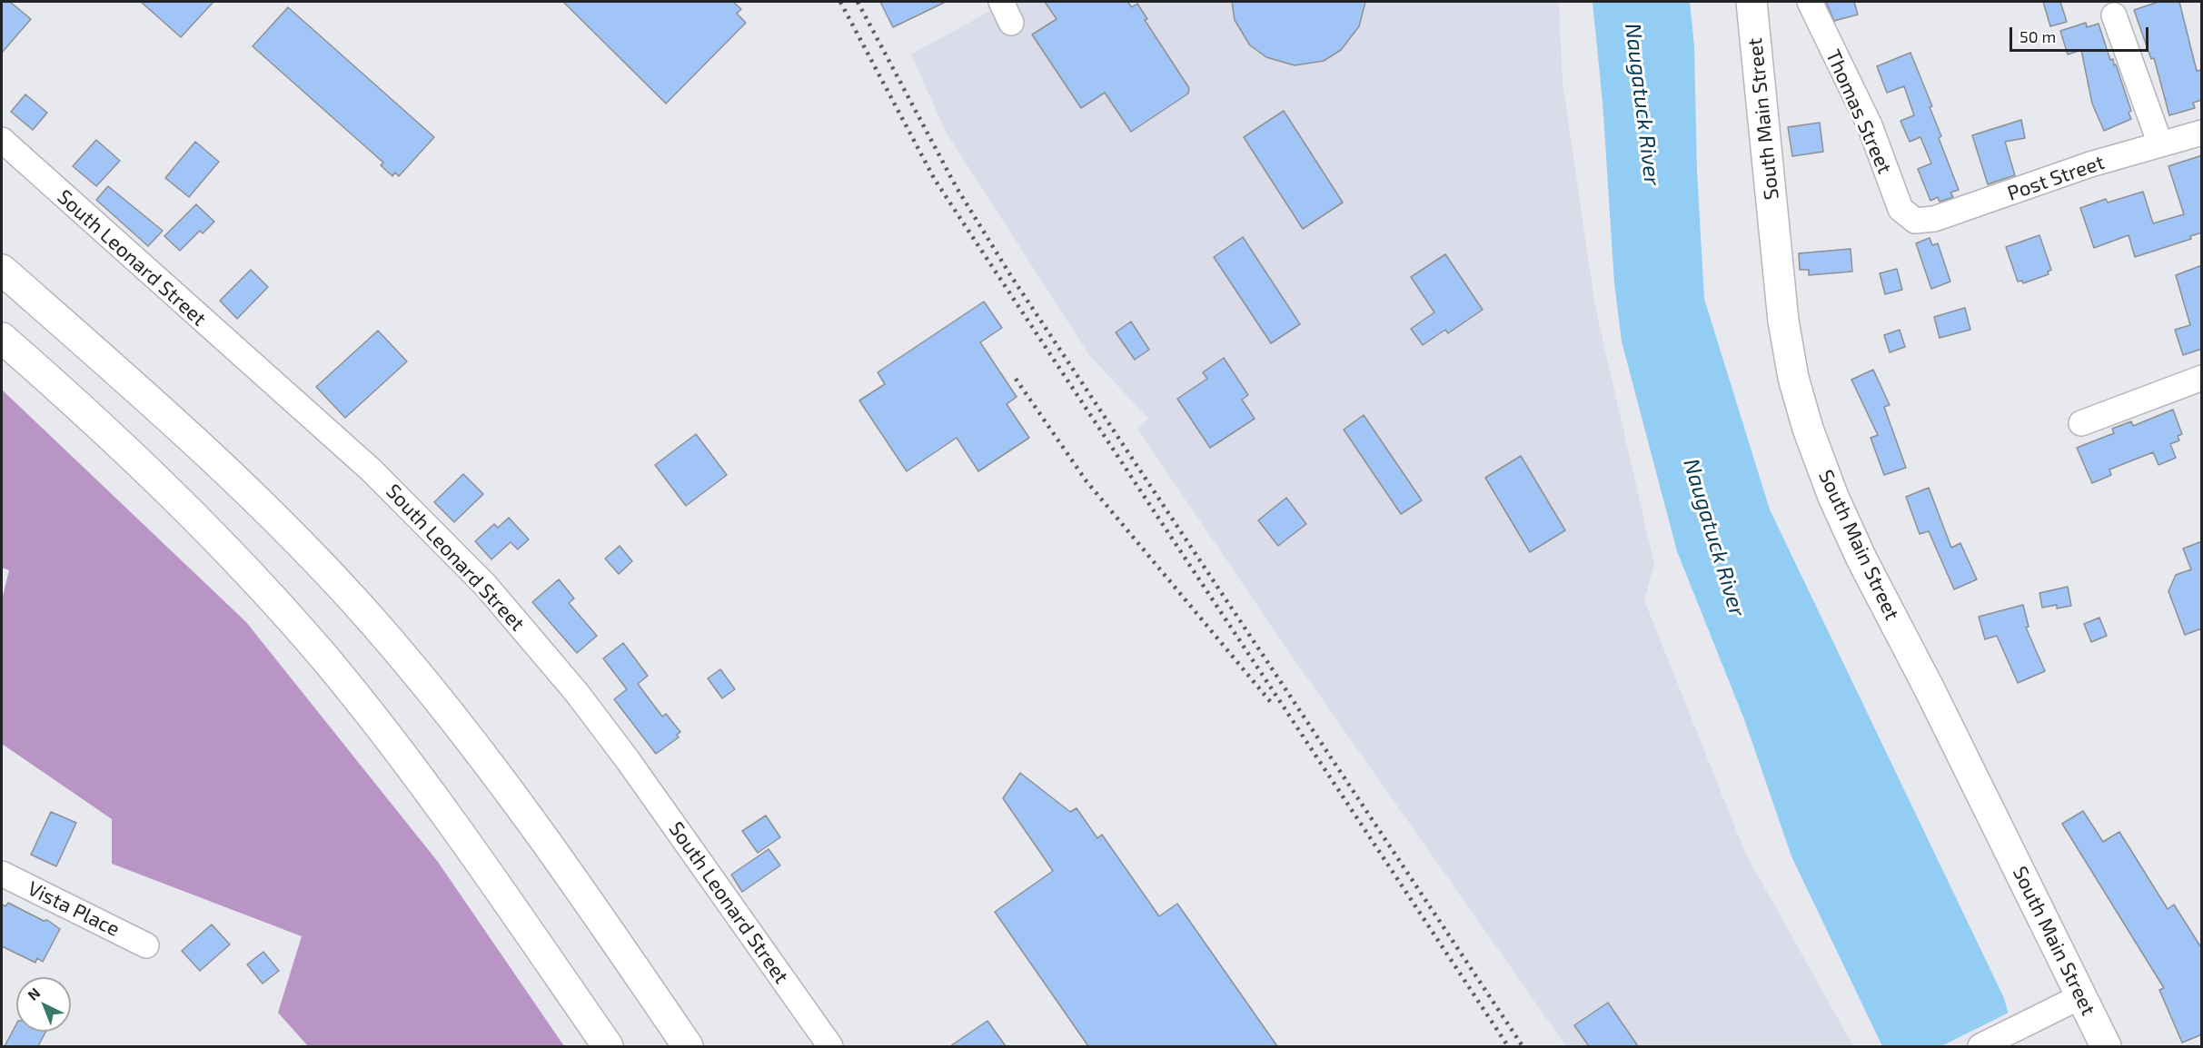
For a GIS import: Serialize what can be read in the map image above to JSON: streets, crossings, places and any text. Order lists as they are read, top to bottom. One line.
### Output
{"streets":{"main road":["South Main Street"],"street":["Thomas Street","Post Street","South Leonard Street","Vista Place"]},"crossings":[["Thomas Street","Post Street"]],"water":["Naugatuck River"],"scale_bar":"50 m","north":"top left"}
